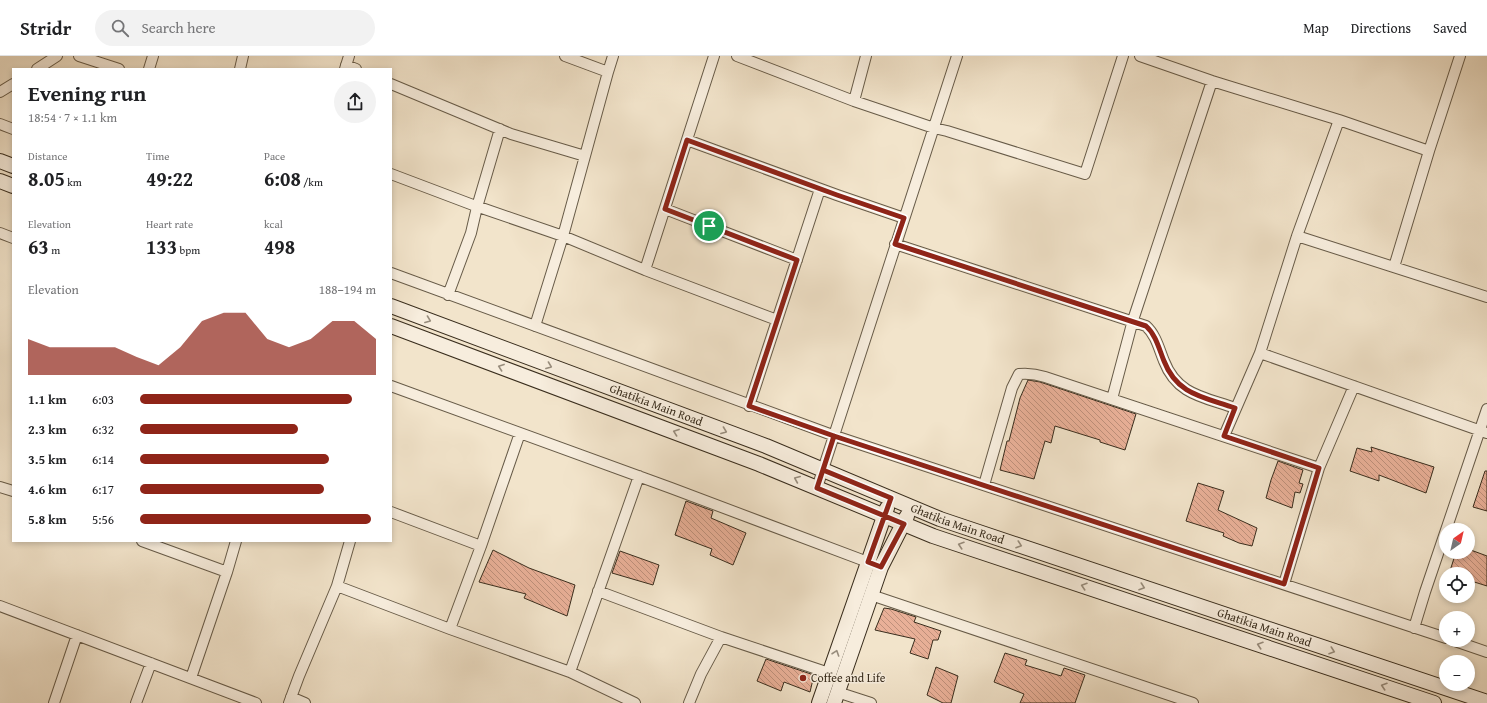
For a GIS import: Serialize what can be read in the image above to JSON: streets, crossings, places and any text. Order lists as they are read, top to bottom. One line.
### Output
{"streets":{"street":["Ghatikia Main Road"]},"places":["Coffee and Life"],"north":"top right","page":{"header":"Stridr","search":"Search here","nav":["Map","Directions","Saved"],"heading":["Evening run","18:54 · 7 × 1.1 km"],"stats":[["Distance","8.05 km"],["Time","49:22"],["Pace","6:08 /km"],["Elevation","63 m"],["Heart rate","133 bpm"],["kcal","498"]],"chart":["Elevation","188–194 m"],"list":[{"name":"1.1 km","note":"6:03"},{"name":"2.3 km","note":"6:32"},{"name":"3.5 km","note":"6:14"},{"name":"4.6 km","note":"6:17"},{"name":"5.8 km","note":"5:56"}],"map_buttons":["+","−"]}}
